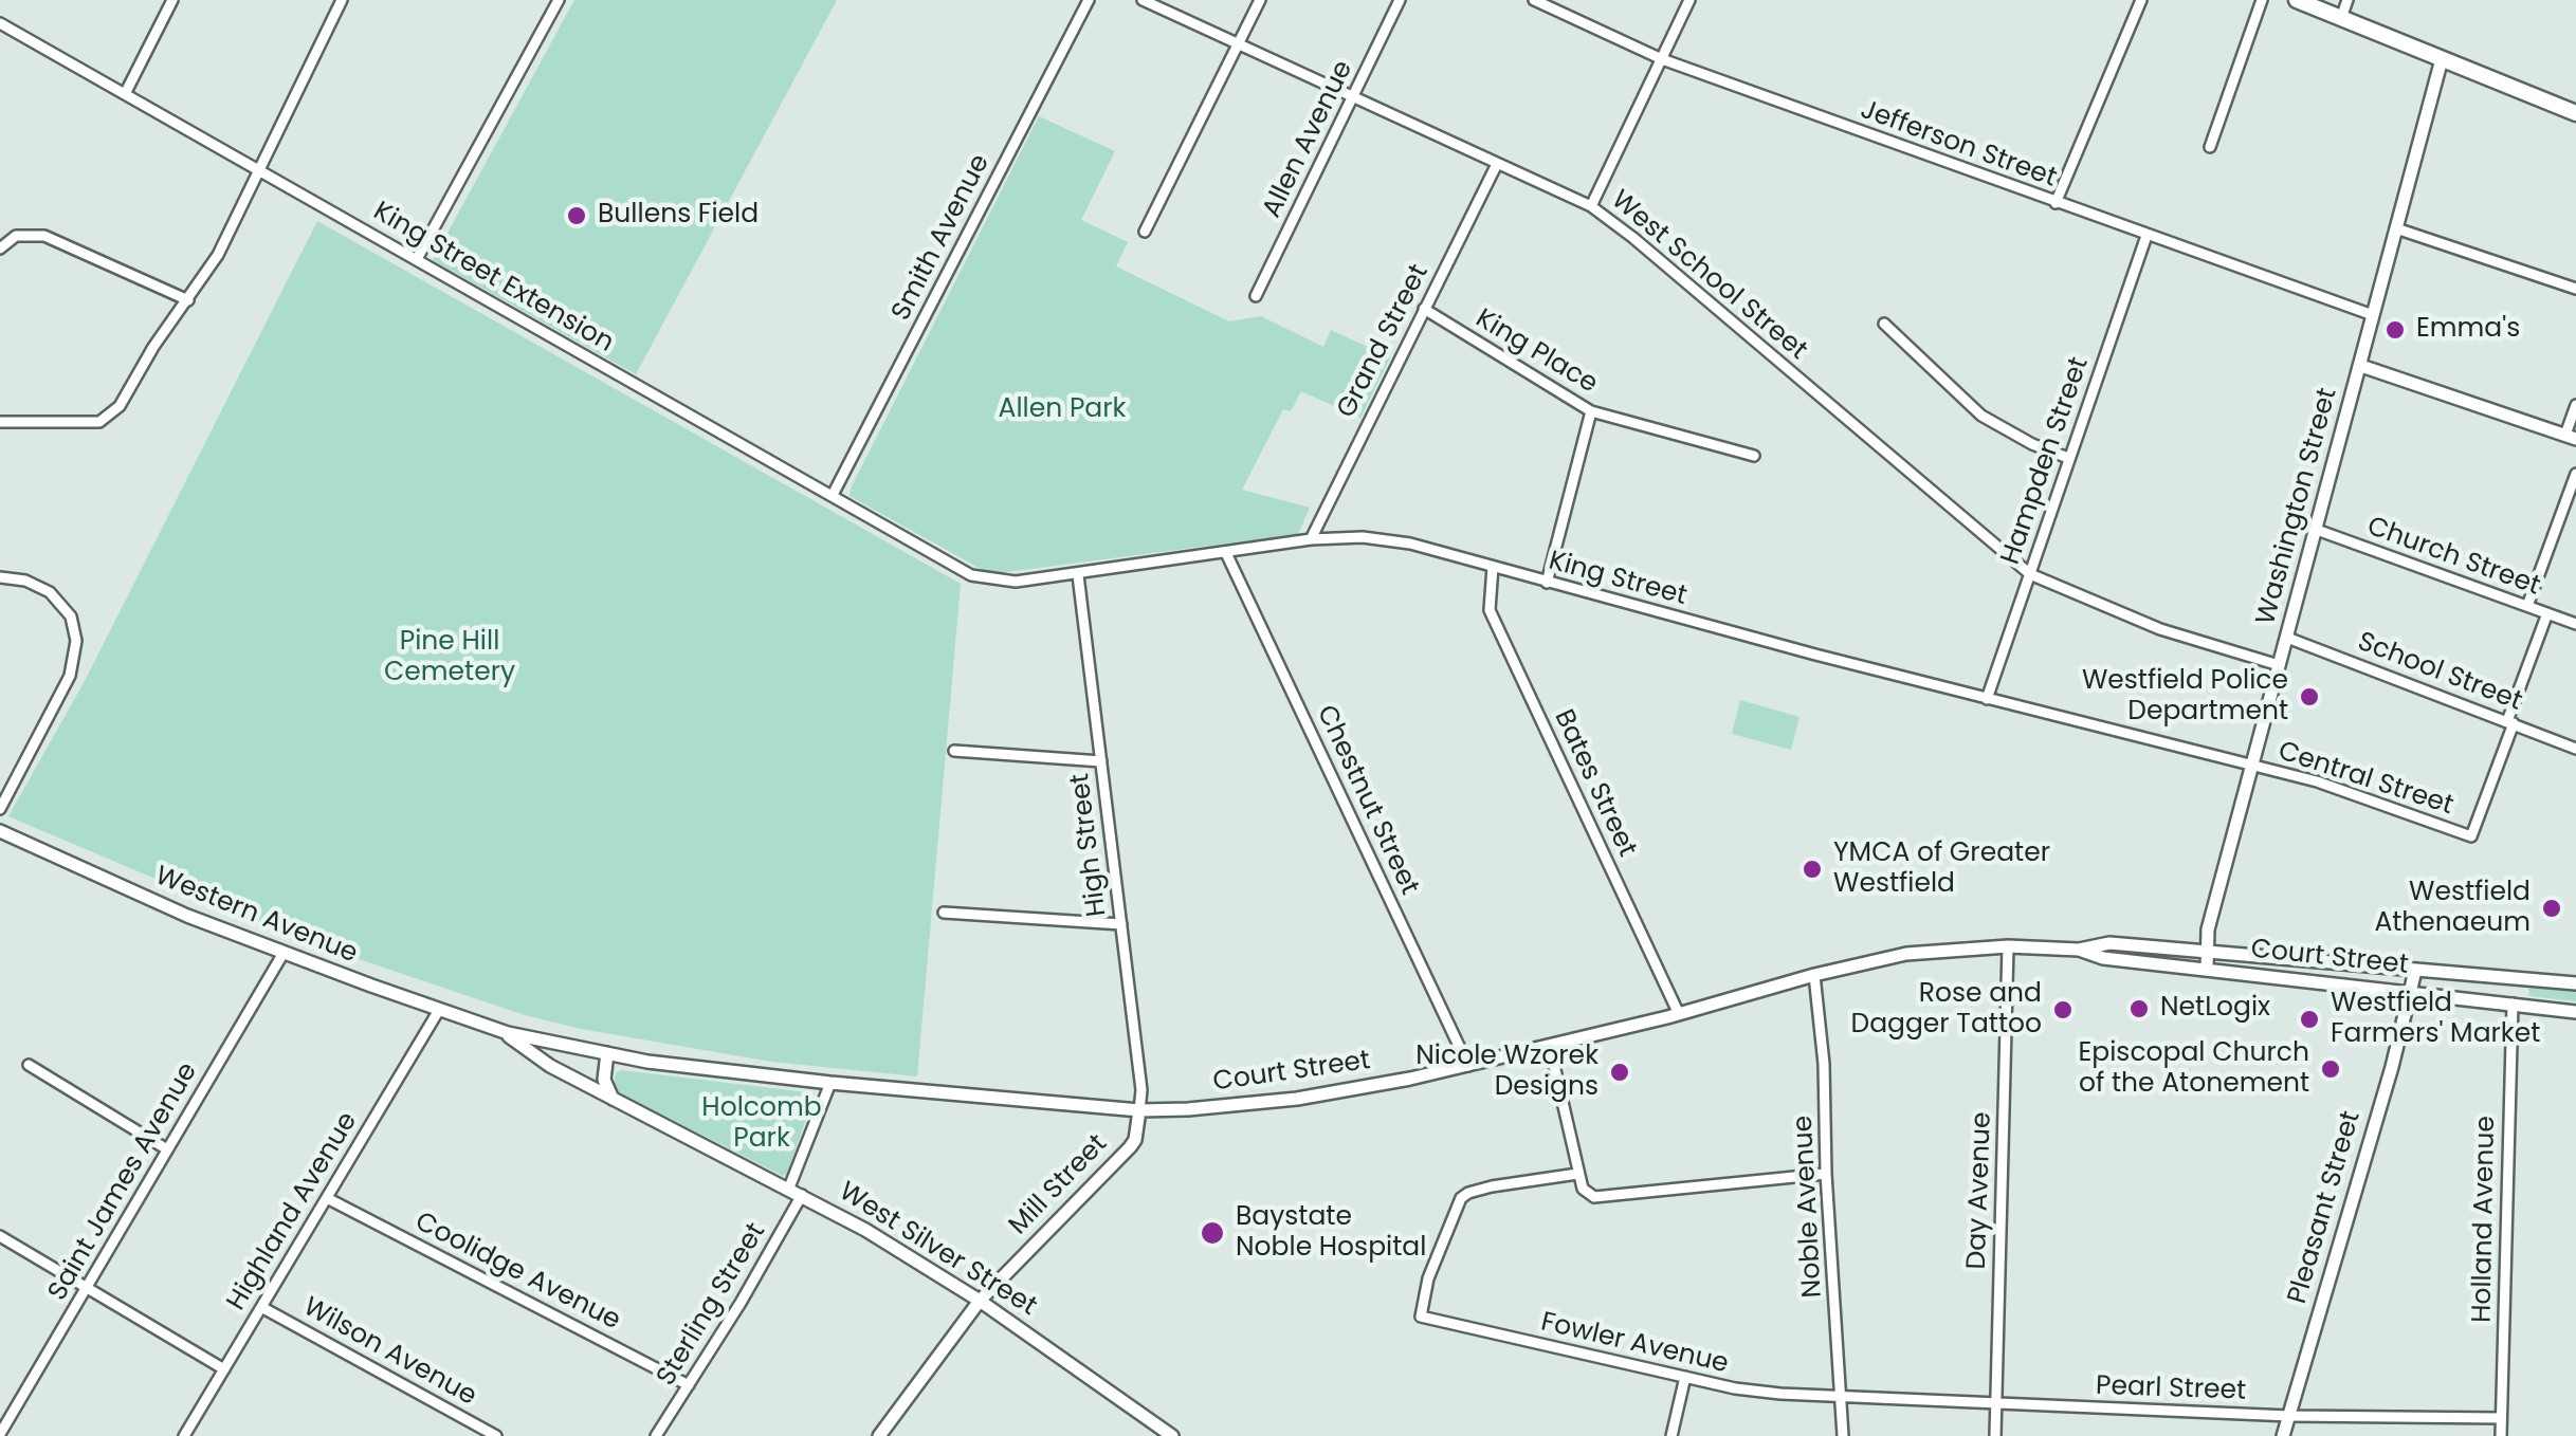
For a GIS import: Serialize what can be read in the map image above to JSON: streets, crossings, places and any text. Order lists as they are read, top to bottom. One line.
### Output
{"streets":{"main road":["Washington Street","Western Avenue","Court Street","Mill Street","Pleasant Street","West Silver Street"],"street":["Allen Avenue","Jefferson Street","Smith Avenue","West School Street","King Street Extension","Grand Street","King Place","Hampden Street","Church Street","King Street","School Street","Central Street","Bates Street","Chestnut Street","High Street","Saint James Avenue","Day Avenue","Noble Avenue","Highland Avenue","Holland Avenue","Coolidge Avenue","Sterling Street","Fowler Avenue","Wilson Avenue","Pearl Street"]},"crossings":[["Allen Avenue","West School Street"],["Jefferson Street","Hampden Street"],["Jefferson Street","Washington Street"],["Smith Avenue","King Street Extension"],["West School Street","Grand Street"],["West School Street","Hampden Street"],["West School Street","Washington Street"],["King Street Extension","King Street"],["Grand Street","King Place"],["Grand Street","King Street"],["Hampden Street","King Street"],["Washington Street","Church Street"],["Washington Street","King Street"],["Washington Street","School Street"],["Washington Street","Central Street"],["Washington Street","Court Street"],["King Street","Central Street"],["King Street","Bates Street"],["King Street","Chestnut Street"],["King Street","High Street"],["School Street","Central Street"],["Bates Street","Court Street"],["Chestnut Street","Court Street"],["High Street","Court Street"],["High Street","Mill Street"],["Western Avenue","Court Street"],["Western Avenue","Saint James Avenue"],["Western Avenue","Highland Avenue"],["Western Avenue","West Silver Street"],["Court Street","Mill Street"],["Court Street","Day Avenue"],["Court Street","Noble Avenue"],["Court Street","Pleasant Street"],["Court Street","Holland Avenue"],["Court Street","West Silver Street"],["Mill Street","West Silver Street"],["Day Avenue","Pearl Street"],["Noble Avenue","Fowler Avenue"],["Noble Avenue","Pearl Street"],["Pleasant Street","Pearl Street"],["Highland Avenue","Coolidge Avenue"],["Highland Avenue","Wilson Avenue"],["Holland Avenue","Pearl Street"],["West Silver Street","Sterling Street"],["Coolidge Avenue","Sterling Street"],["Fowler Avenue","Pearl Street"]],"parks":["Allen Park","Pine Hill Cemetery","Holcomb Park"],"places":["Bullens Field","Emma's","Westfield Police Department","YMCA of Greater Westfield","Westfield Athenaeum","NetLogix","Rose and Dagger Tattoo","Westfield Farmers' Market","Episcopal Church of the Atonement","Nicole Wzorek Designs","Baystate Noble Hospital"]}
